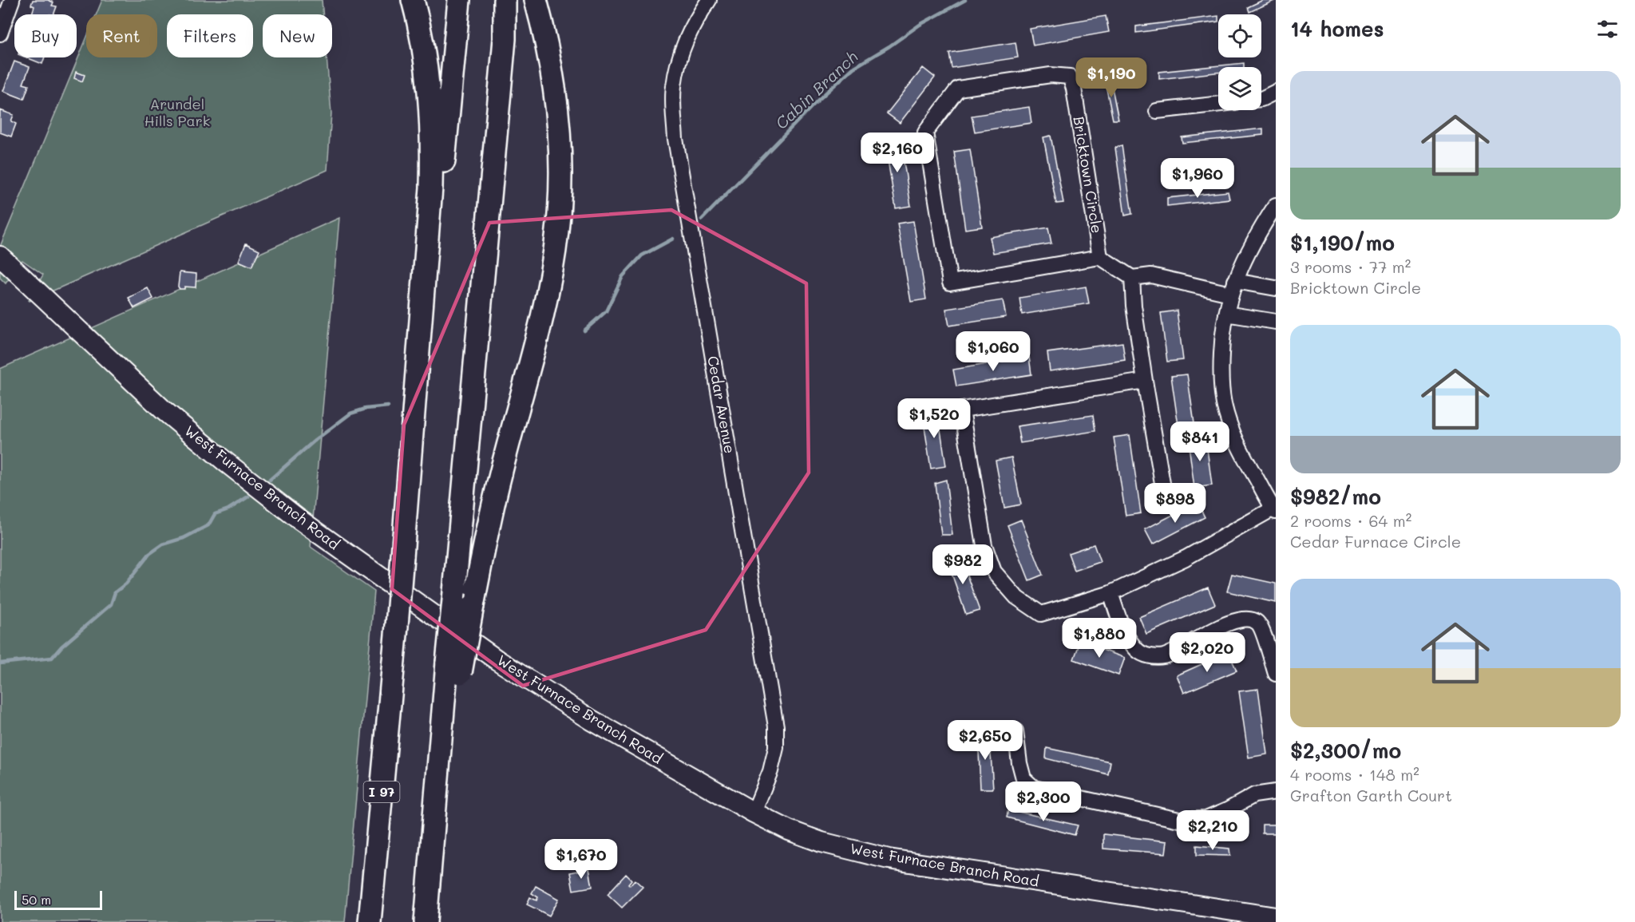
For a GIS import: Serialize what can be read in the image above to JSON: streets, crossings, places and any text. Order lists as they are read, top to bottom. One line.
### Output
{"streets":{"highway":["I 97"],"main road":["West Furnace Branch Road"],"street":["Bricktown Circle","Cedar Avenue"]},"crossings":[["Cedar Avenue","West Furnace Branch Road"]],"water":["Cabin Branch"],"parks":["Arundel Hills Park"],"scale_bar":"50 m","page":{"heading":"14 homes","chip":["Buy","Rent","Filters","New"],"price":["$1,190","$2,160","$1,960","$1,060","$1,520","$841","$898","$982","$1,880","$2,020","$2,650","$2,300","$2,210","$1,670"],"list":[{"name":"$1,190/mo","note":"3 rooms · 77 m² · Bricktown Circle"},{"name":"$982/mo","note":"2 rooms · 64 m² · Cedar Furnace Circle"},{"name":"$2,300/mo","note":"4 rooms · 148 m² · Grafton Garth Court"}],"scale":"50 m"}}
